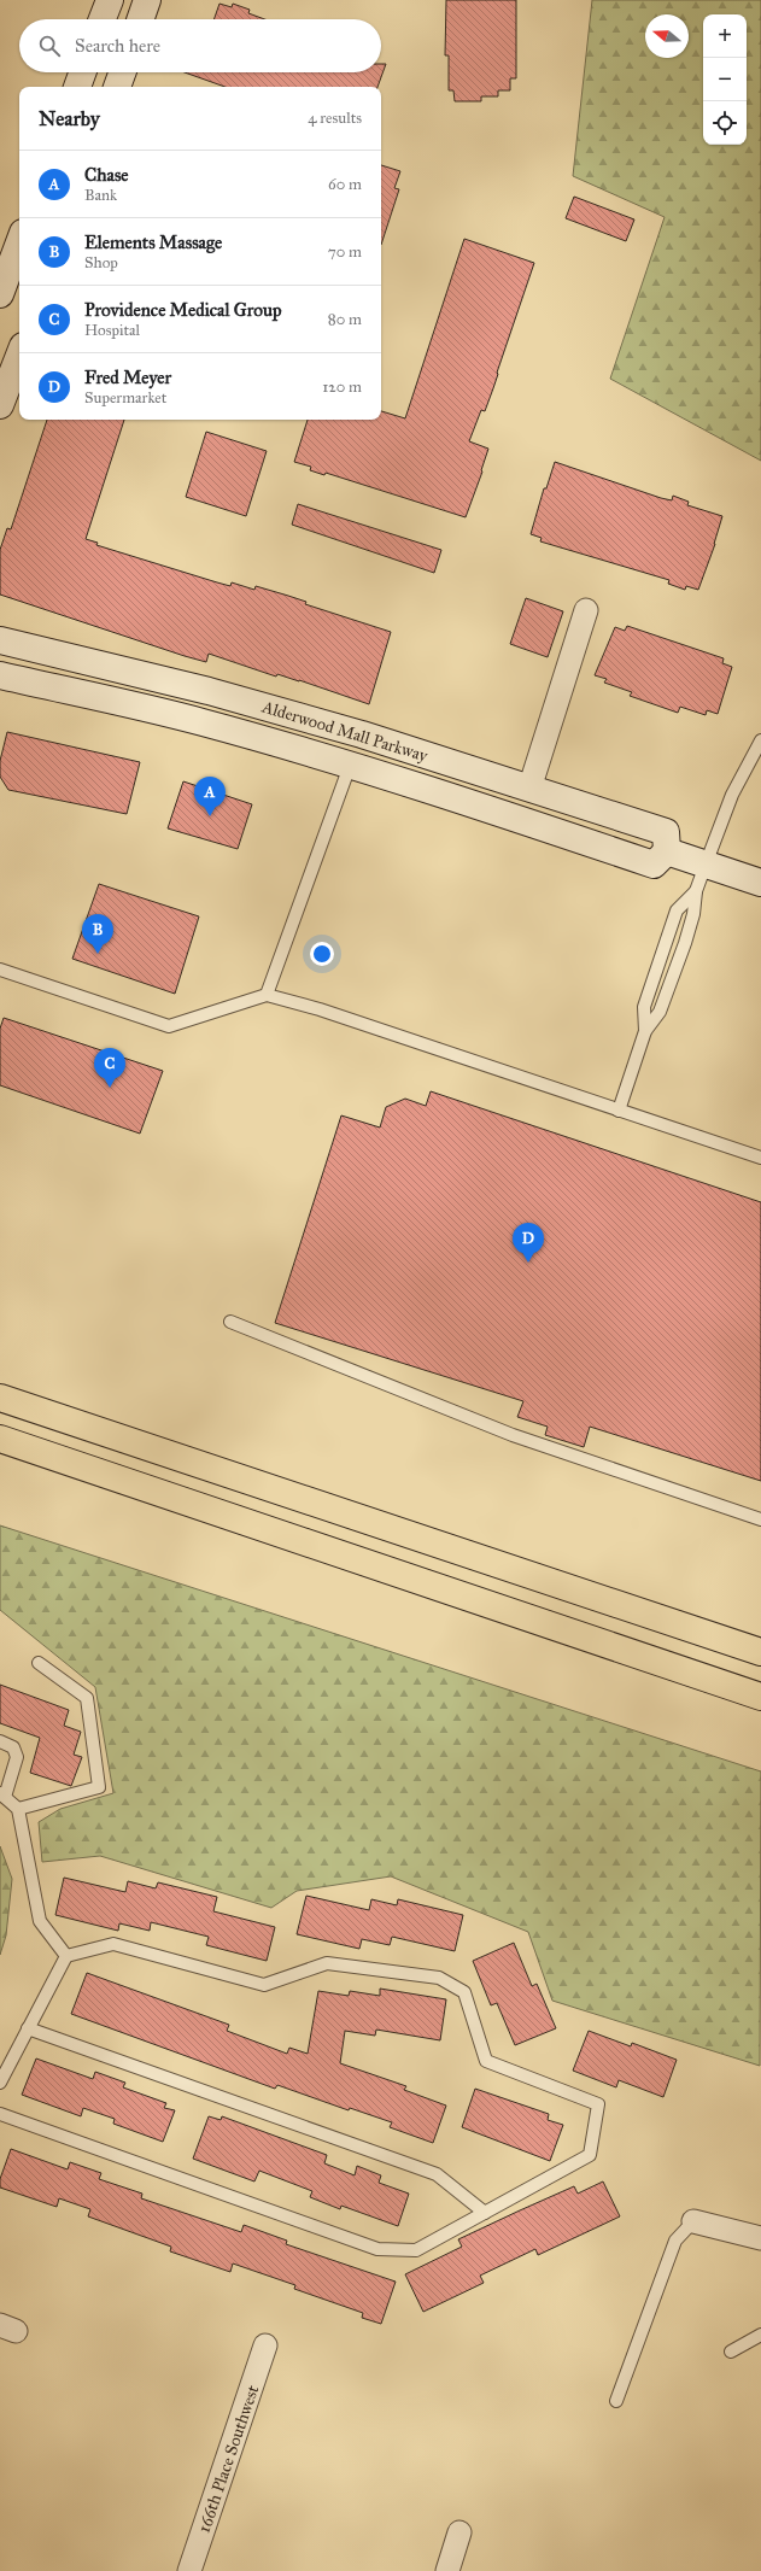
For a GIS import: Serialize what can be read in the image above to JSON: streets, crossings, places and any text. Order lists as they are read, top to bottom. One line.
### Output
{"streets":{"main road":["Alderwood Mall Parkway"],"street":["166th Place Southwest"]},"north":"left","page":{"map_buttons":["+","−"],"search":"Search here","heading":["Nearby","4 results"],"list":[{"mark":"A","name":"Chase","note":"Bank","value":"60 m"},{"mark":"B","name":"Elements Massage","note":"Shop","value":"70 m"},{"mark":"C","name":"Providence Medical Group","note":"Hospital","value":"80 m"},{"mark":"D","name":"Fred Meyer","note":"Supermarket","value":"120 m"}],"pins":["A","B","C","D"]}}
